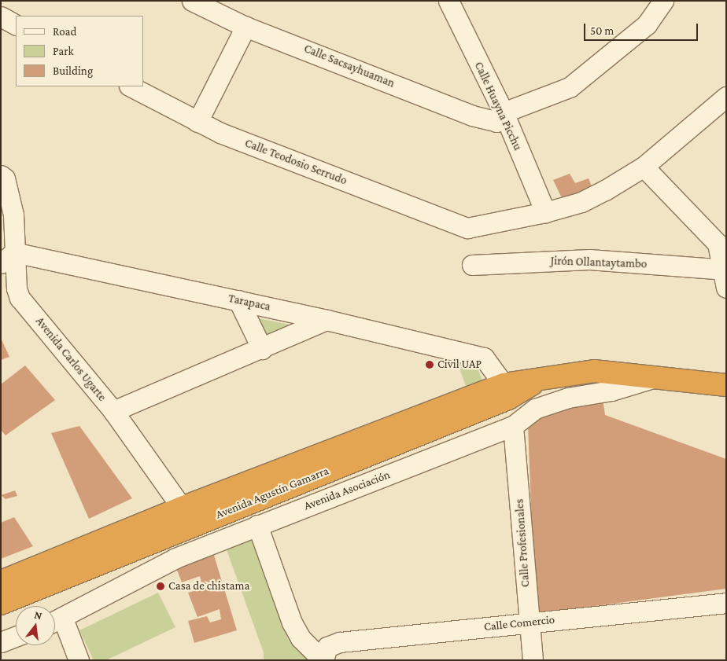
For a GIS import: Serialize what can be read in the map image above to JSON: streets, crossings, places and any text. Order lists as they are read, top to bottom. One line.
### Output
{"streets":{"highway":["Avenida Agustín Gamarra"],"street":["Calle Sacsayhuaman","Calle Huayna Picchu","Calle Teodosio Serrudo","Jirón Ollantaytambo","Tarapaca","Avenida Carlos Ugarte","Avenida Asociación","Calle Profesionales","Calle Comercio"]},"crossings":[["Calle Sacsayhuaman","Calle Huayna Picchu"],["Calle Huayna Picchu","Calle Teodosio Serrudo"],["Tarapaca","Avenida Carlos Ugarte"],["Tarapaca","Avenida Agustín Gamarra"],["Avenida Carlos Ugarte","Avenida Agustín Gamarra"],["Avenida Asociación","Avenida Agustín Gamarra"],["Avenida Asociación","Calle Profesionales"],["Calle Profesionales","Calle Comercio"]],"places":["Civil UAP","Casa de chistama"],"legend":["Road","Park","Building"],"scale_bar":"50 m","north":"top"}
